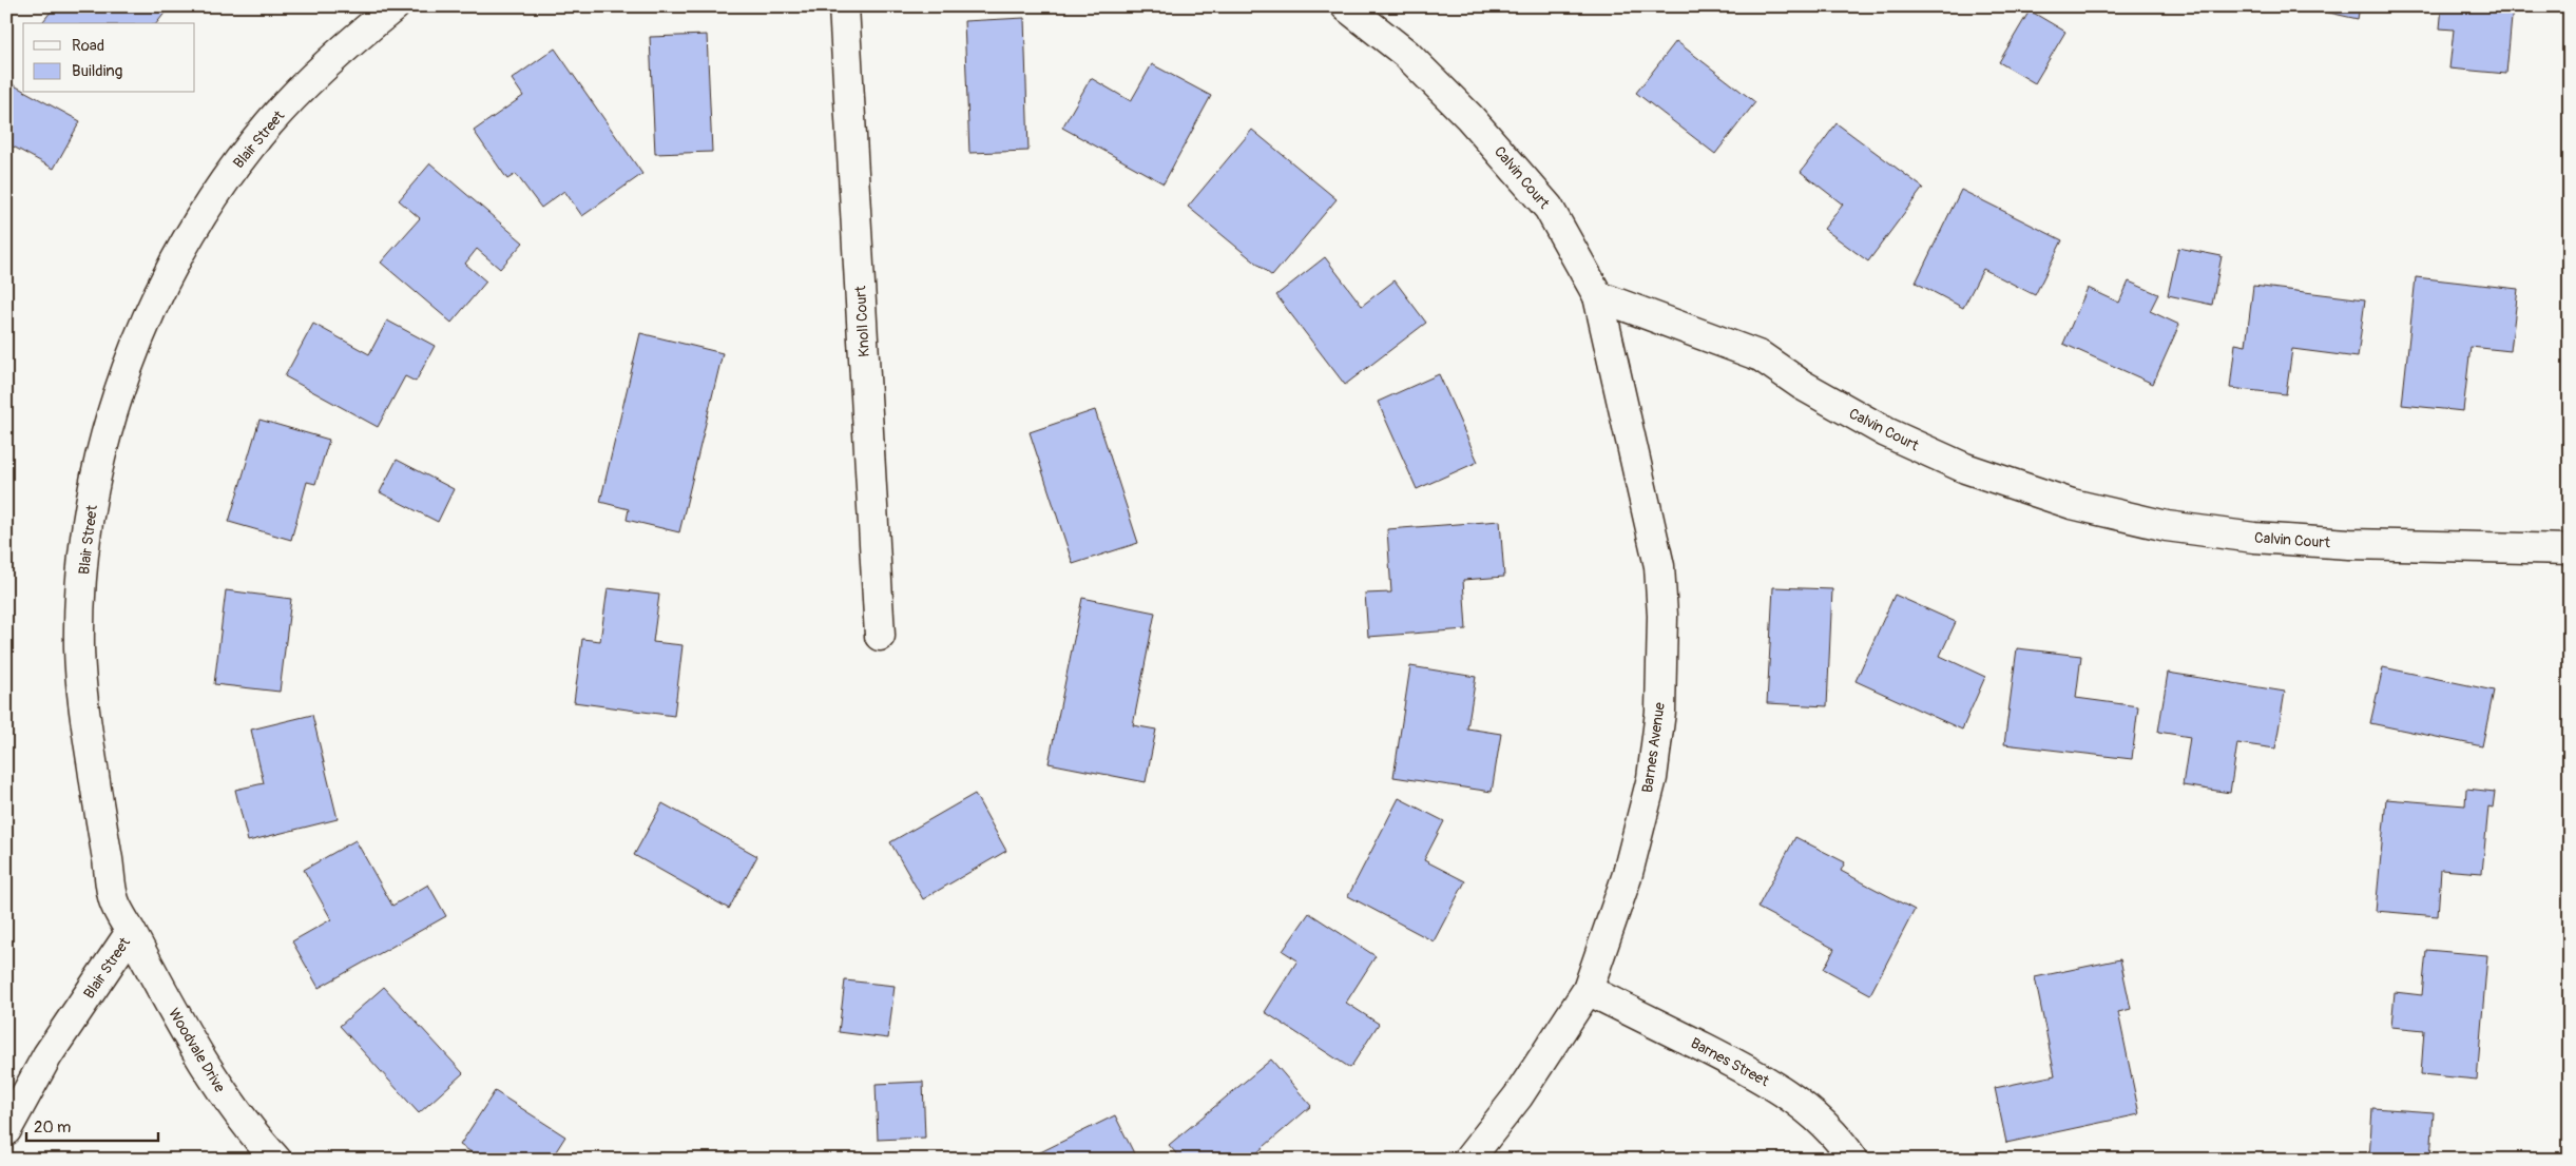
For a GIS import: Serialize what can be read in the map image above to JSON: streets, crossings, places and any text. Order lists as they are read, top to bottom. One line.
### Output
{"streets":{"street":["Blair Street","Calvin Court","Knoll Court","Barnes Avenue","Woodvale Drive","Barnes Street"]},"crossings":[["Blair Street","Woodvale Drive"],["Calvin Court","Barnes Avenue"],["Barnes Avenue","Barnes Street"]],"legend":["Road","Building"],"scale_bar":"20 m"}
